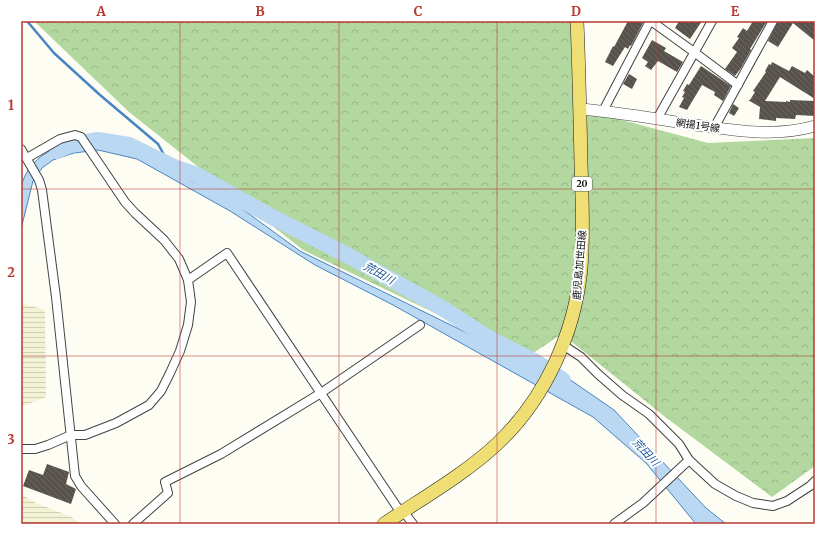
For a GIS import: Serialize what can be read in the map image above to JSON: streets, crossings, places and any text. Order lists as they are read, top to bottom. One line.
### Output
{"streets":{"main road":["20","鹿児島加世田線"],"street":["網揚1号線"]},"crossings":[["網揚1号線","鹿児島加世田線"]],"water":["荒田川"],"grid":{"columns":["A","B","C","D","E"],"rows":["1","2","3"]}}
